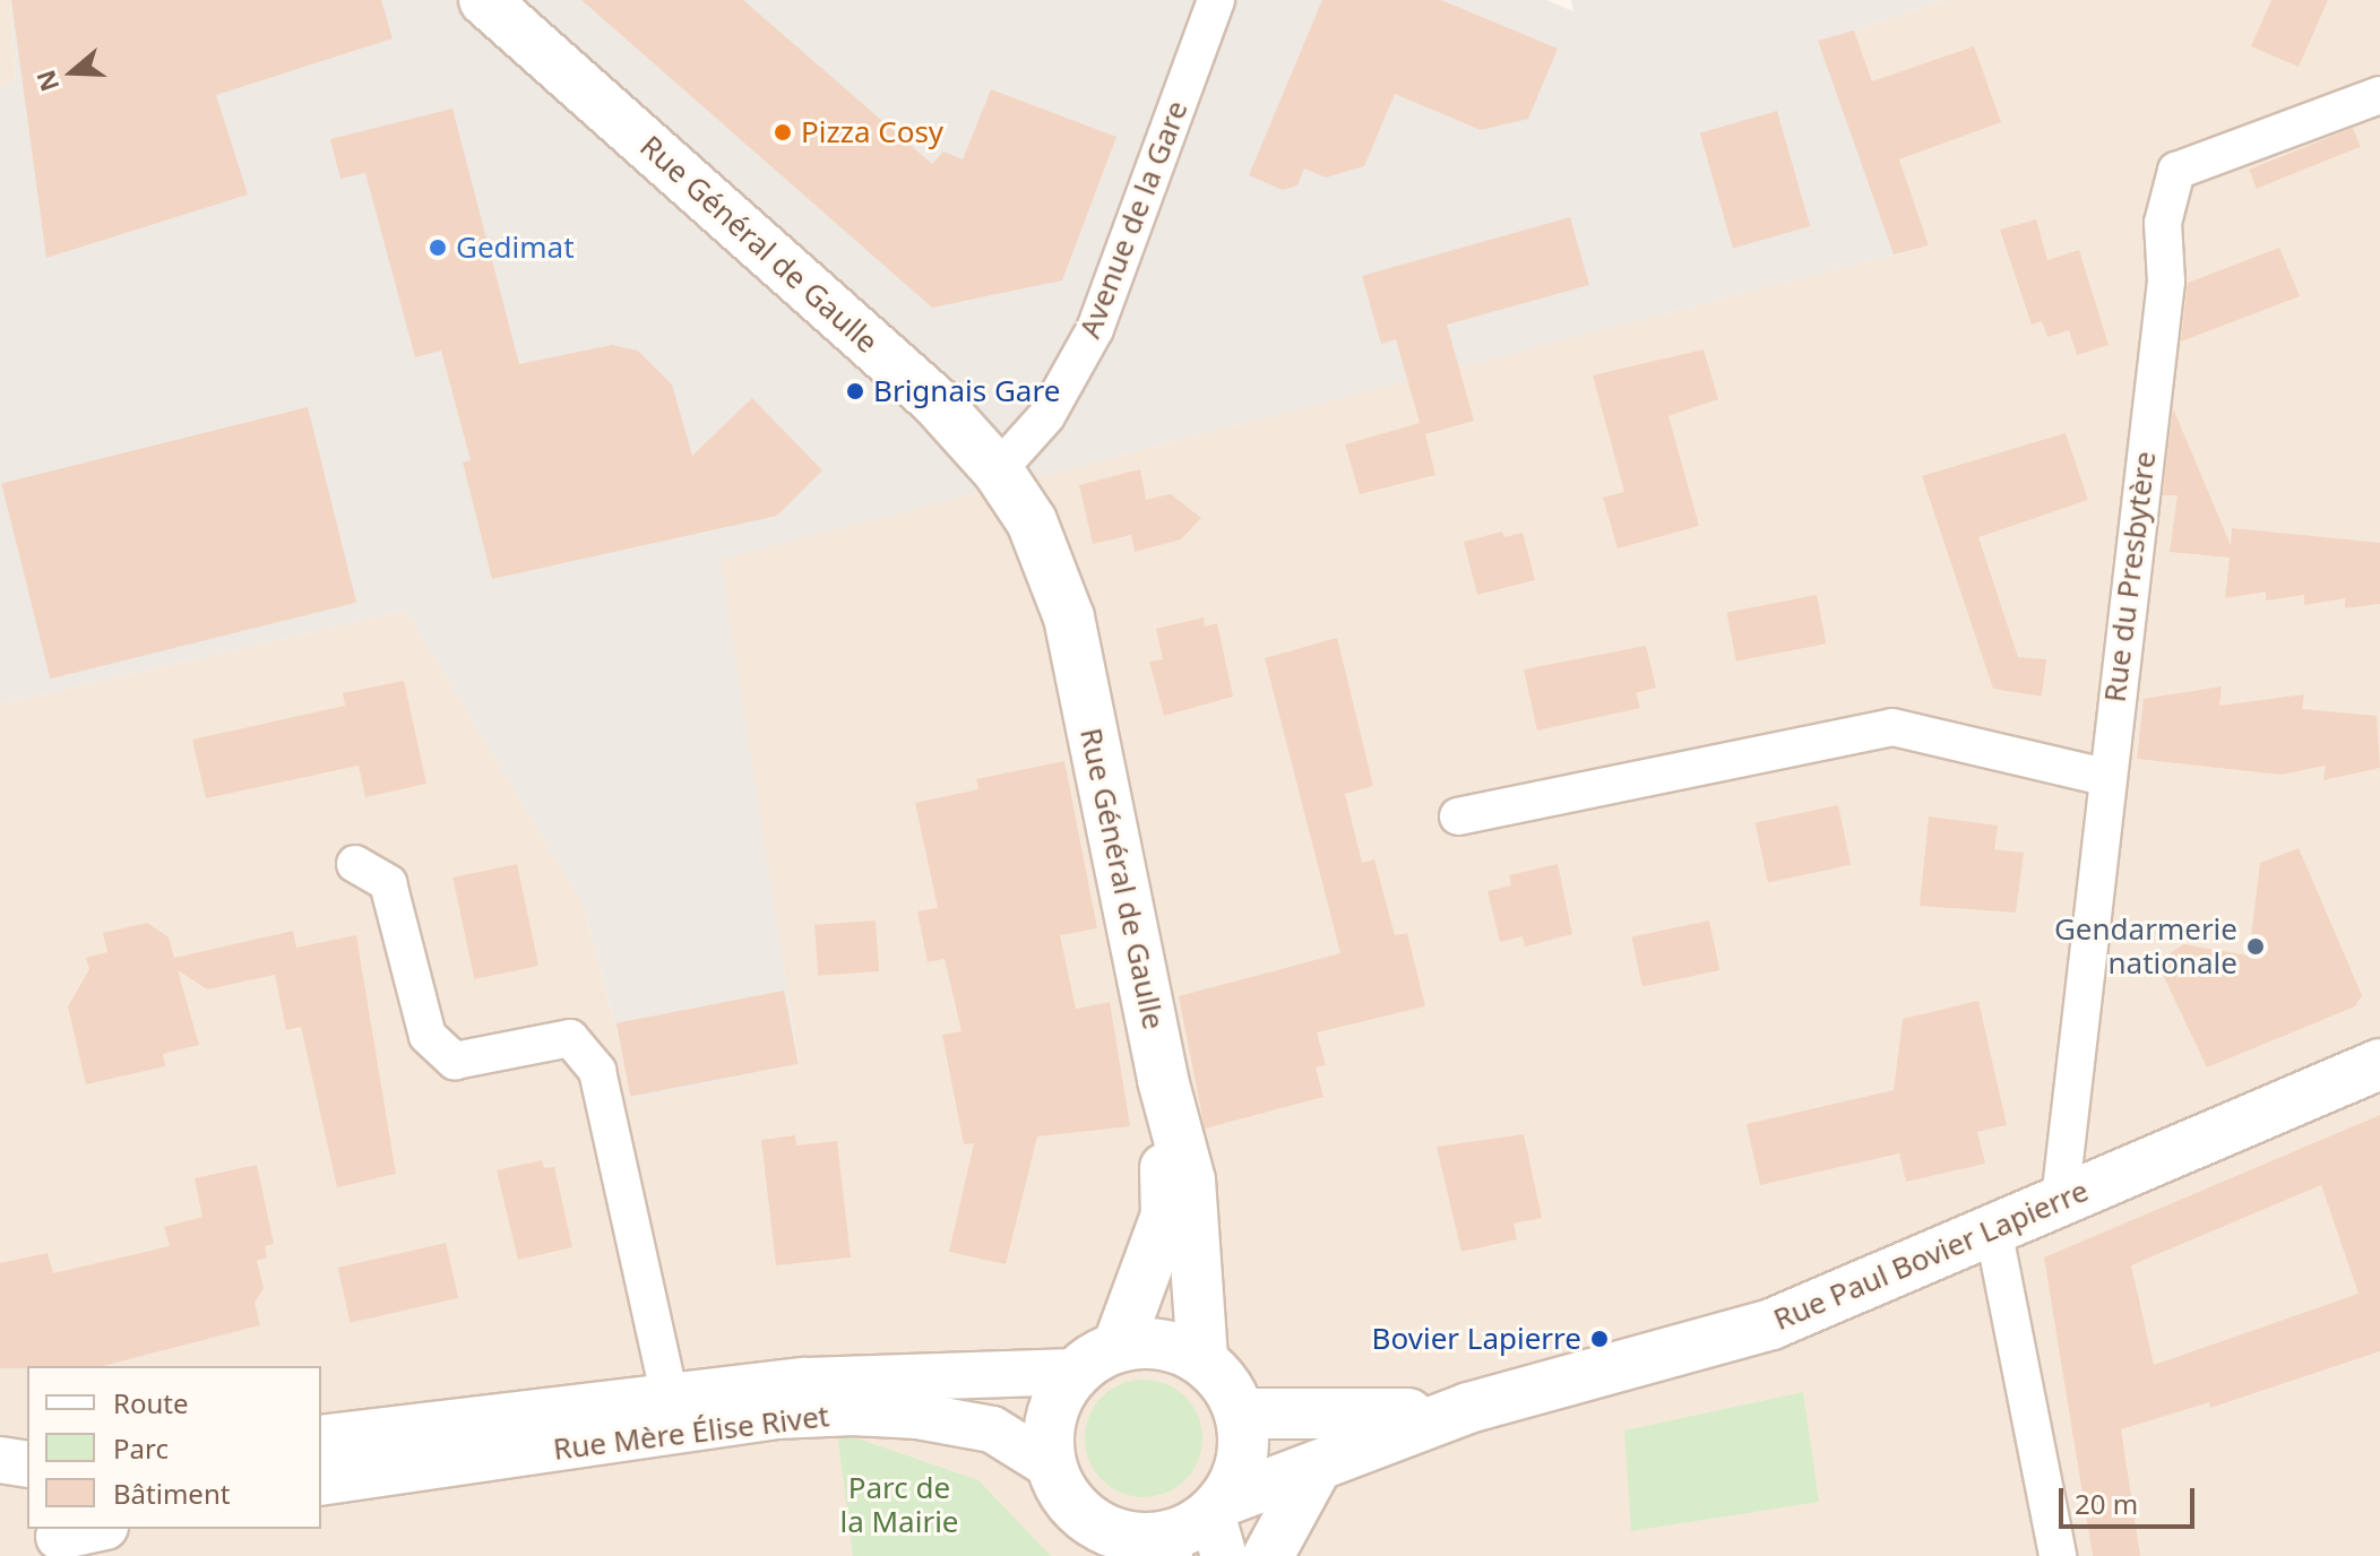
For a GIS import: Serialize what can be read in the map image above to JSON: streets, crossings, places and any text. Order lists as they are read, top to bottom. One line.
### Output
{"streets":{"main road":["Rue Général de Gaulle","Rue Paul Bovier Lapierre"],"street":["Avenue de la Gare","Rue du Presbytère","Rue Mère Élise Rivet"]},"crossings":[["Avenue de la Gare","Rue Général de Gaulle"],["Rue Général de Gaulle","Rue Mère Élise Rivet"],["Rue du Presbytère","Rue Paul Bovier Lapierre"]],"parks":["Parc de la Mairie"],"places":["Pizza Cosy","Gedimat","Brignais Gare","Gendarmerie nationale","Bovier Lapierre"],"legend":["Route","Parc","Bâtiment"],"scale_bar":"20 m","north":"left"}
